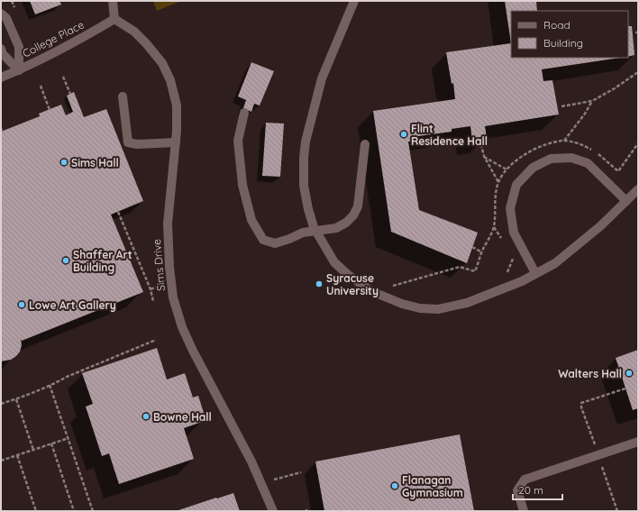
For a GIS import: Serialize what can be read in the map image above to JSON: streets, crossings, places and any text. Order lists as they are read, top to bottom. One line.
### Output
{"streets":{"street":["College Place","Sims Drive"]},"crossings":[["College Place","Sims Drive"]],"places":["Flint Residence Hall","Sims Hall","Shaffer Art Building","Syracuse University","Lowe Art Gallery","Walters Hall","Bowne Hall","Flanagan Gymnasium"],"legend":["Road","Building"],"scale_bar":"20 m"}
